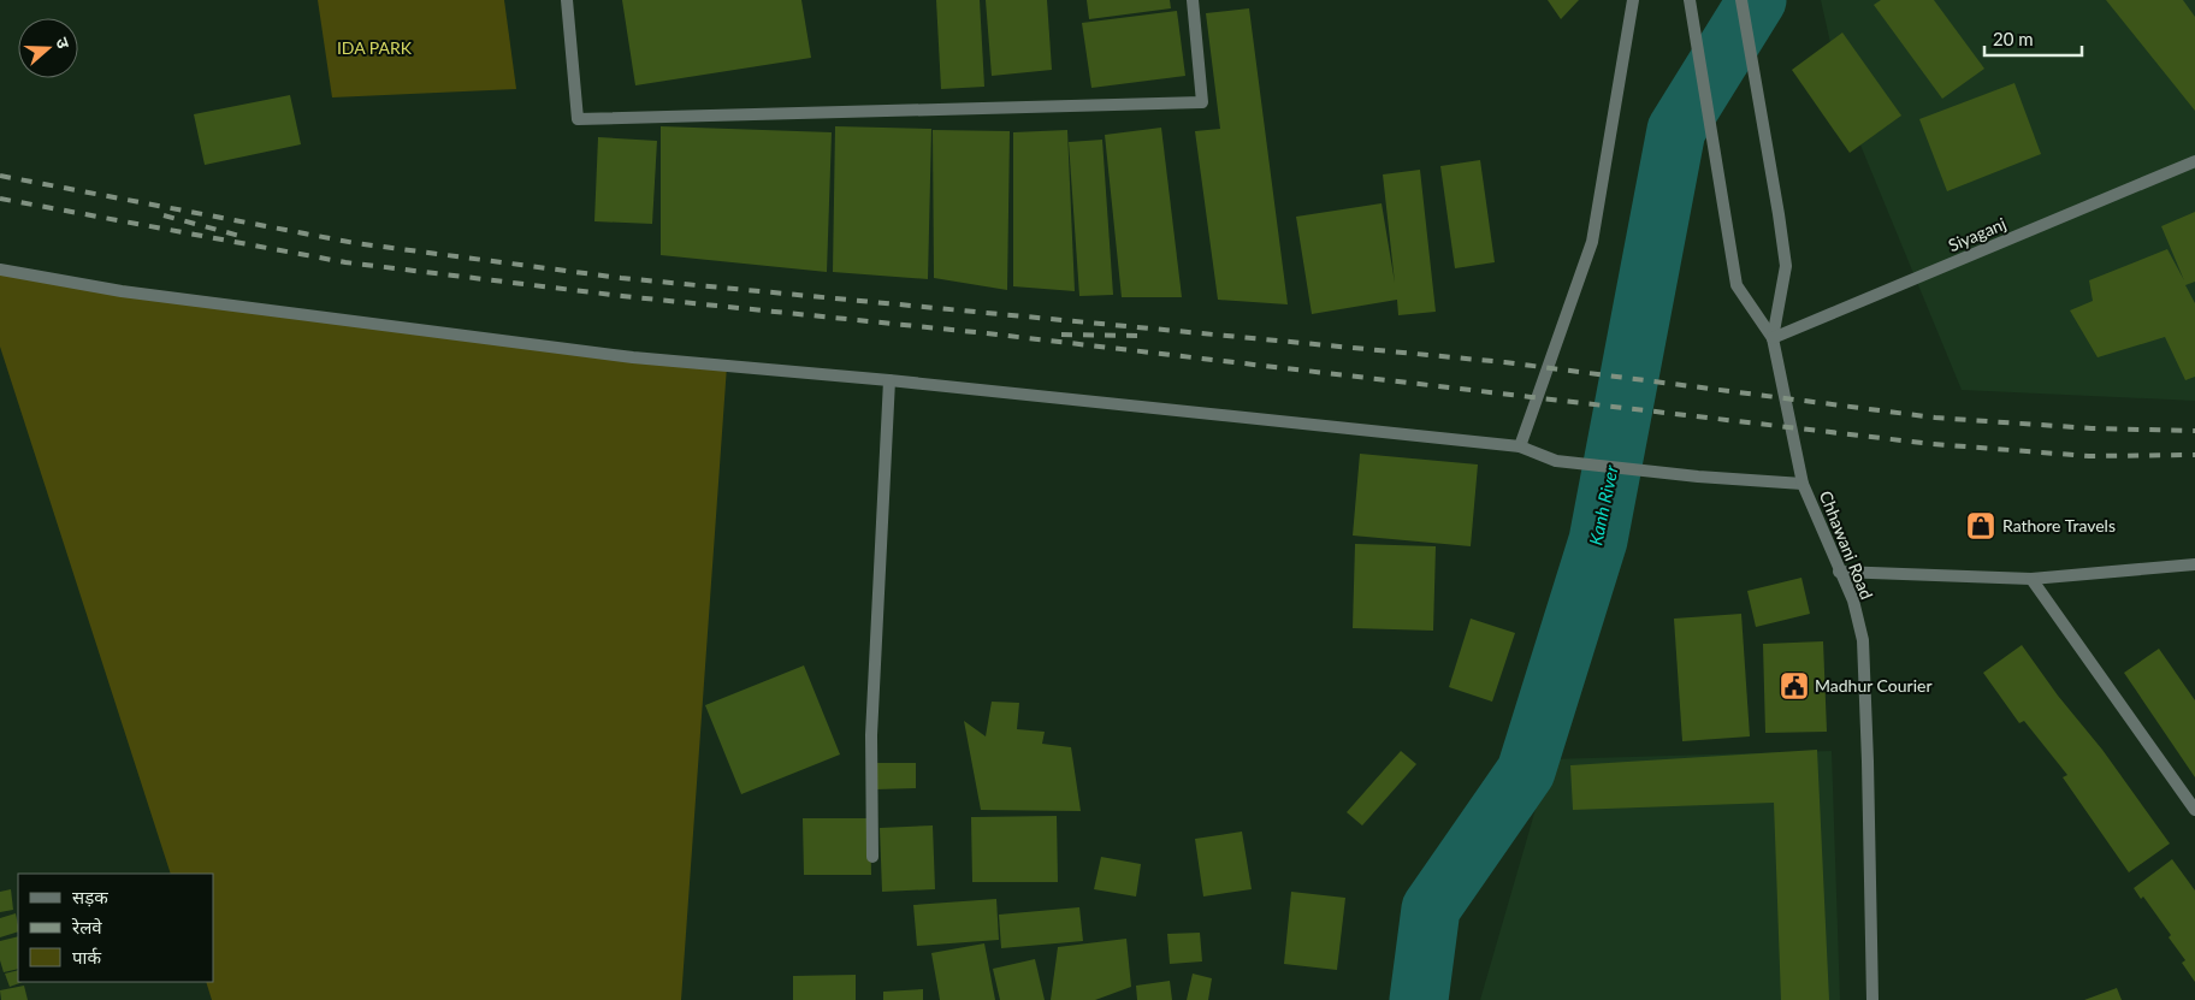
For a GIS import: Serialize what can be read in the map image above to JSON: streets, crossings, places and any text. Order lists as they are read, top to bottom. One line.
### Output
{"streets":{"street":["Siyaganj","Chhawani Road"]},"crossings":[["Siyaganj","Chhawani Road"]],"water":["Kanh River"],"parks":["IDA PARK"],"places":{"shop":["Rathore Travels"],"public building":["Madhur Courier"]},"legend":["सड़क","रेलवे","पार्क"],"scale_bar":"20 m","north":"right"}
